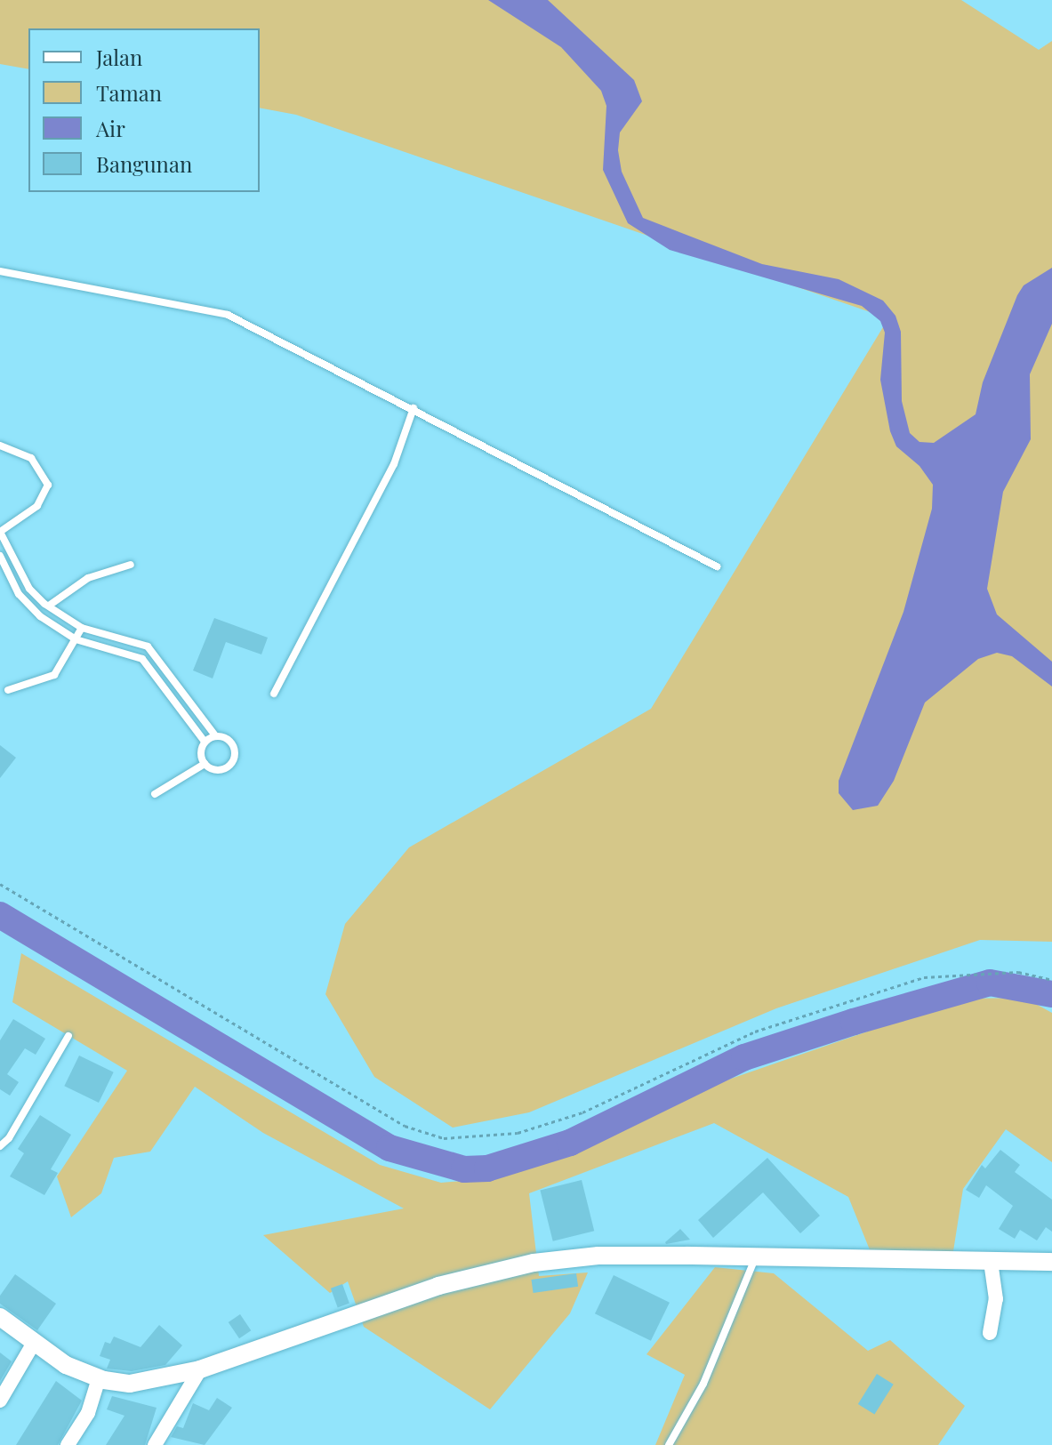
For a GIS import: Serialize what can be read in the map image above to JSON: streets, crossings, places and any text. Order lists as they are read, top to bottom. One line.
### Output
{"legend":["Jalan","Taman","Air","Bangunan"]}
